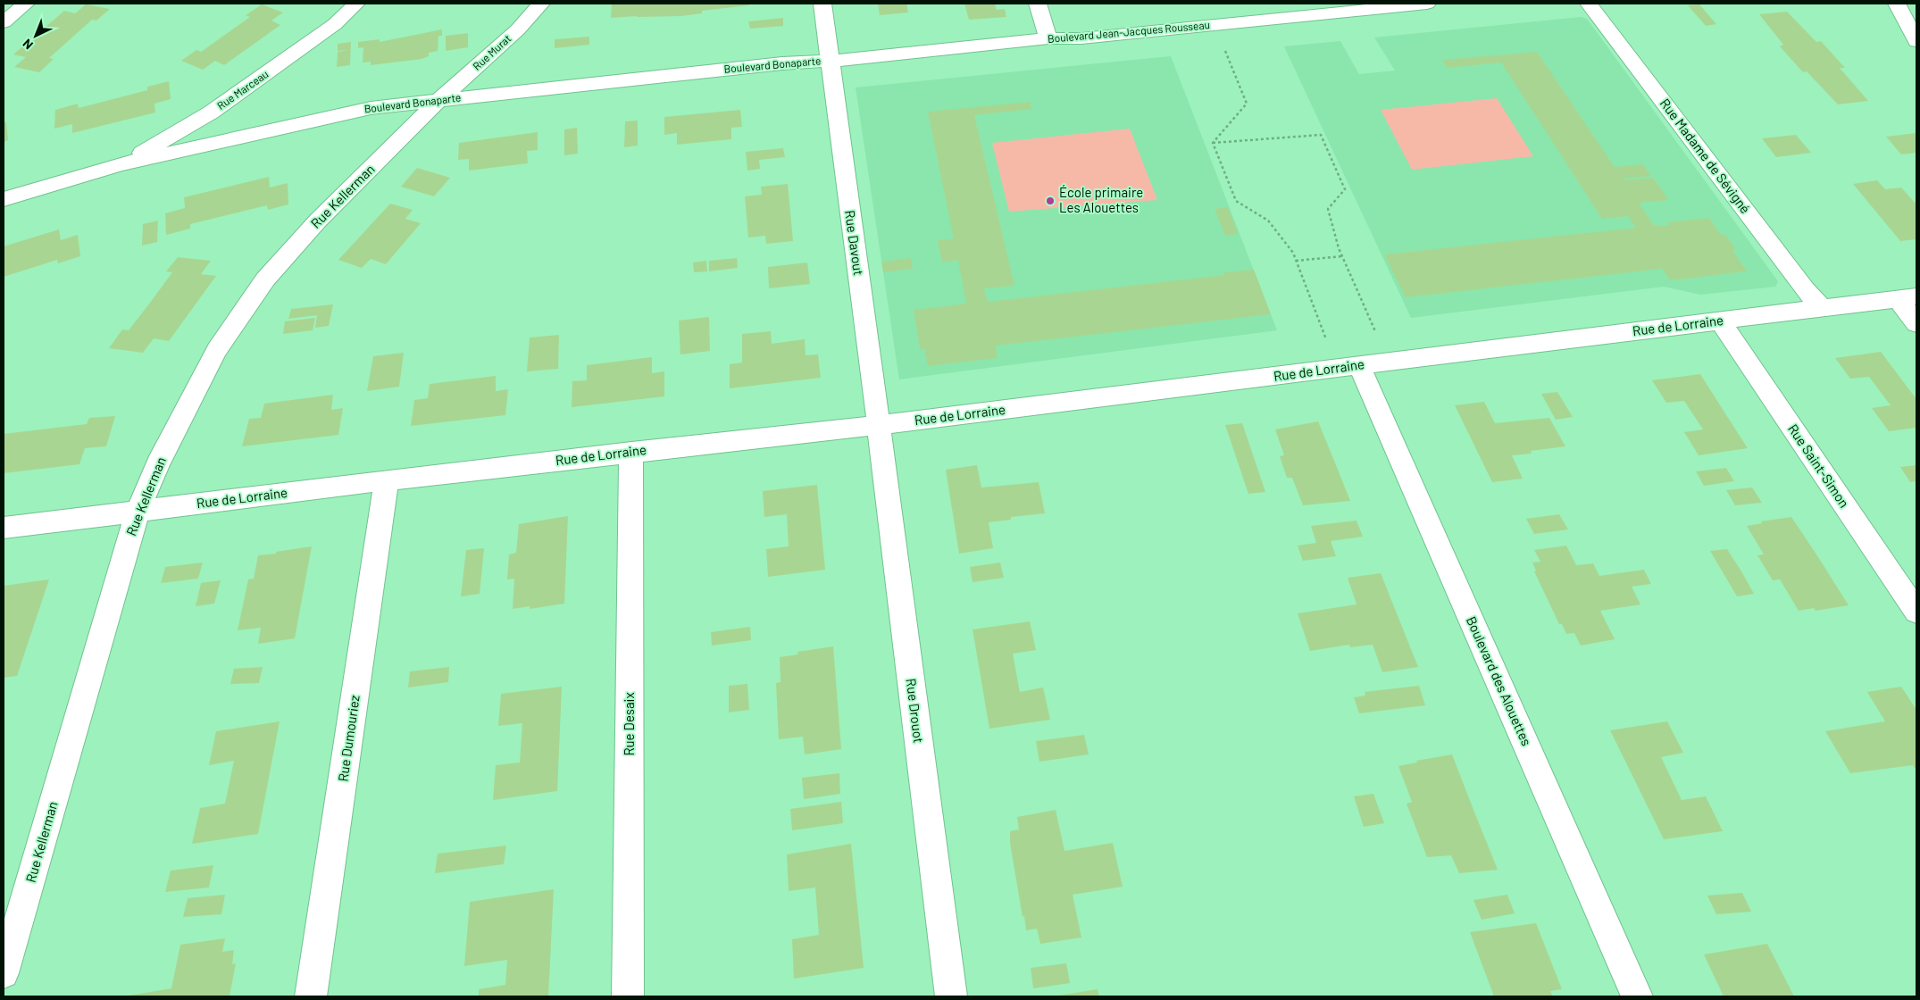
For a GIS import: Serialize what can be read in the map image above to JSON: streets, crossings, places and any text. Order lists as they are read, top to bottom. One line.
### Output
{"streets":{"street":["Boulevard Jean-Jacques Rousseau","Rue Murat","Boulevard Bonaparte","Rue Marceau","Rue Madame de Sévigné","Rue Kellerman","Rue Davout","Rue de Lorraine","Rue Saint-Simon","Boulevard des Alouettes","Rue Drouot","Rue Desaix","Rue Dumouriez"]},"crossings":[["Boulevard Jean-Jacques Rousseau","Boulevard Bonaparte"],["Boulevard Jean-Jacques Rousseau","Rue Davout"],["Rue Murat","Boulevard Bonaparte"],["Rue Murat","Rue Kellerman"],["Boulevard Bonaparte","Rue Marceau"],["Boulevard Bonaparte","Rue Kellerman"],["Boulevard Bonaparte","Rue Davout"],["Rue Madame de Sévigné","Rue de Lorraine"],["Rue Kellerman","Rue de Lorraine"],["Rue Davout","Rue de Lorraine"],["Rue Davout","Rue Drouot"],["Rue de Lorraine","Rue Saint-Simon"],["Rue de Lorraine","Boulevard des Alouettes"],["Rue de Lorraine","Rue Drouot"],["Rue de Lorraine","Rue Desaix"],["Rue de Lorraine","Rue Dumouriez"]],"places":["École primaire Les Alouettes"],"north":"bottom left"}
